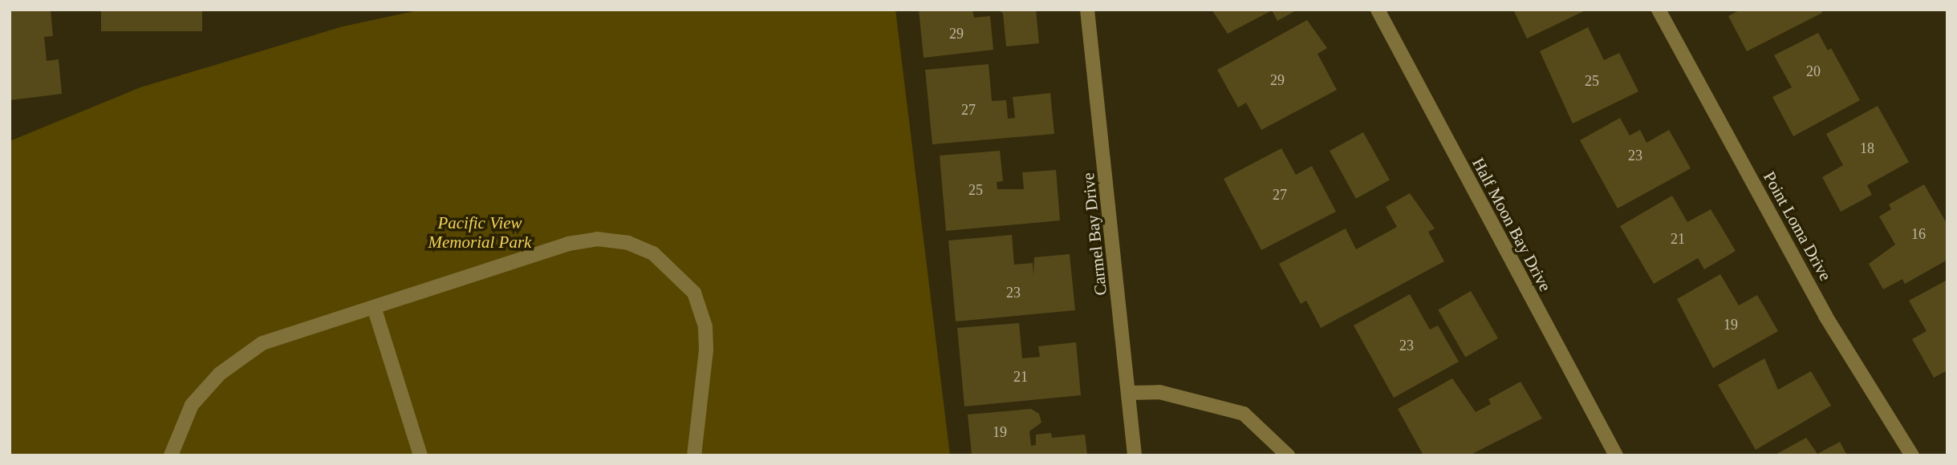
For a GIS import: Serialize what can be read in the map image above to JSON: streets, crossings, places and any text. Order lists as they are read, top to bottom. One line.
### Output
{"streets":{"street":["Half Moon Bay Drive","Point Loma Drive","Carmel Bay Drive"]},"parks":["Pacific View Memorial Park"],"house_numbers":["29","20","29","25","27","18","23","25","27","16","21","23","19","23","21","19"]}
